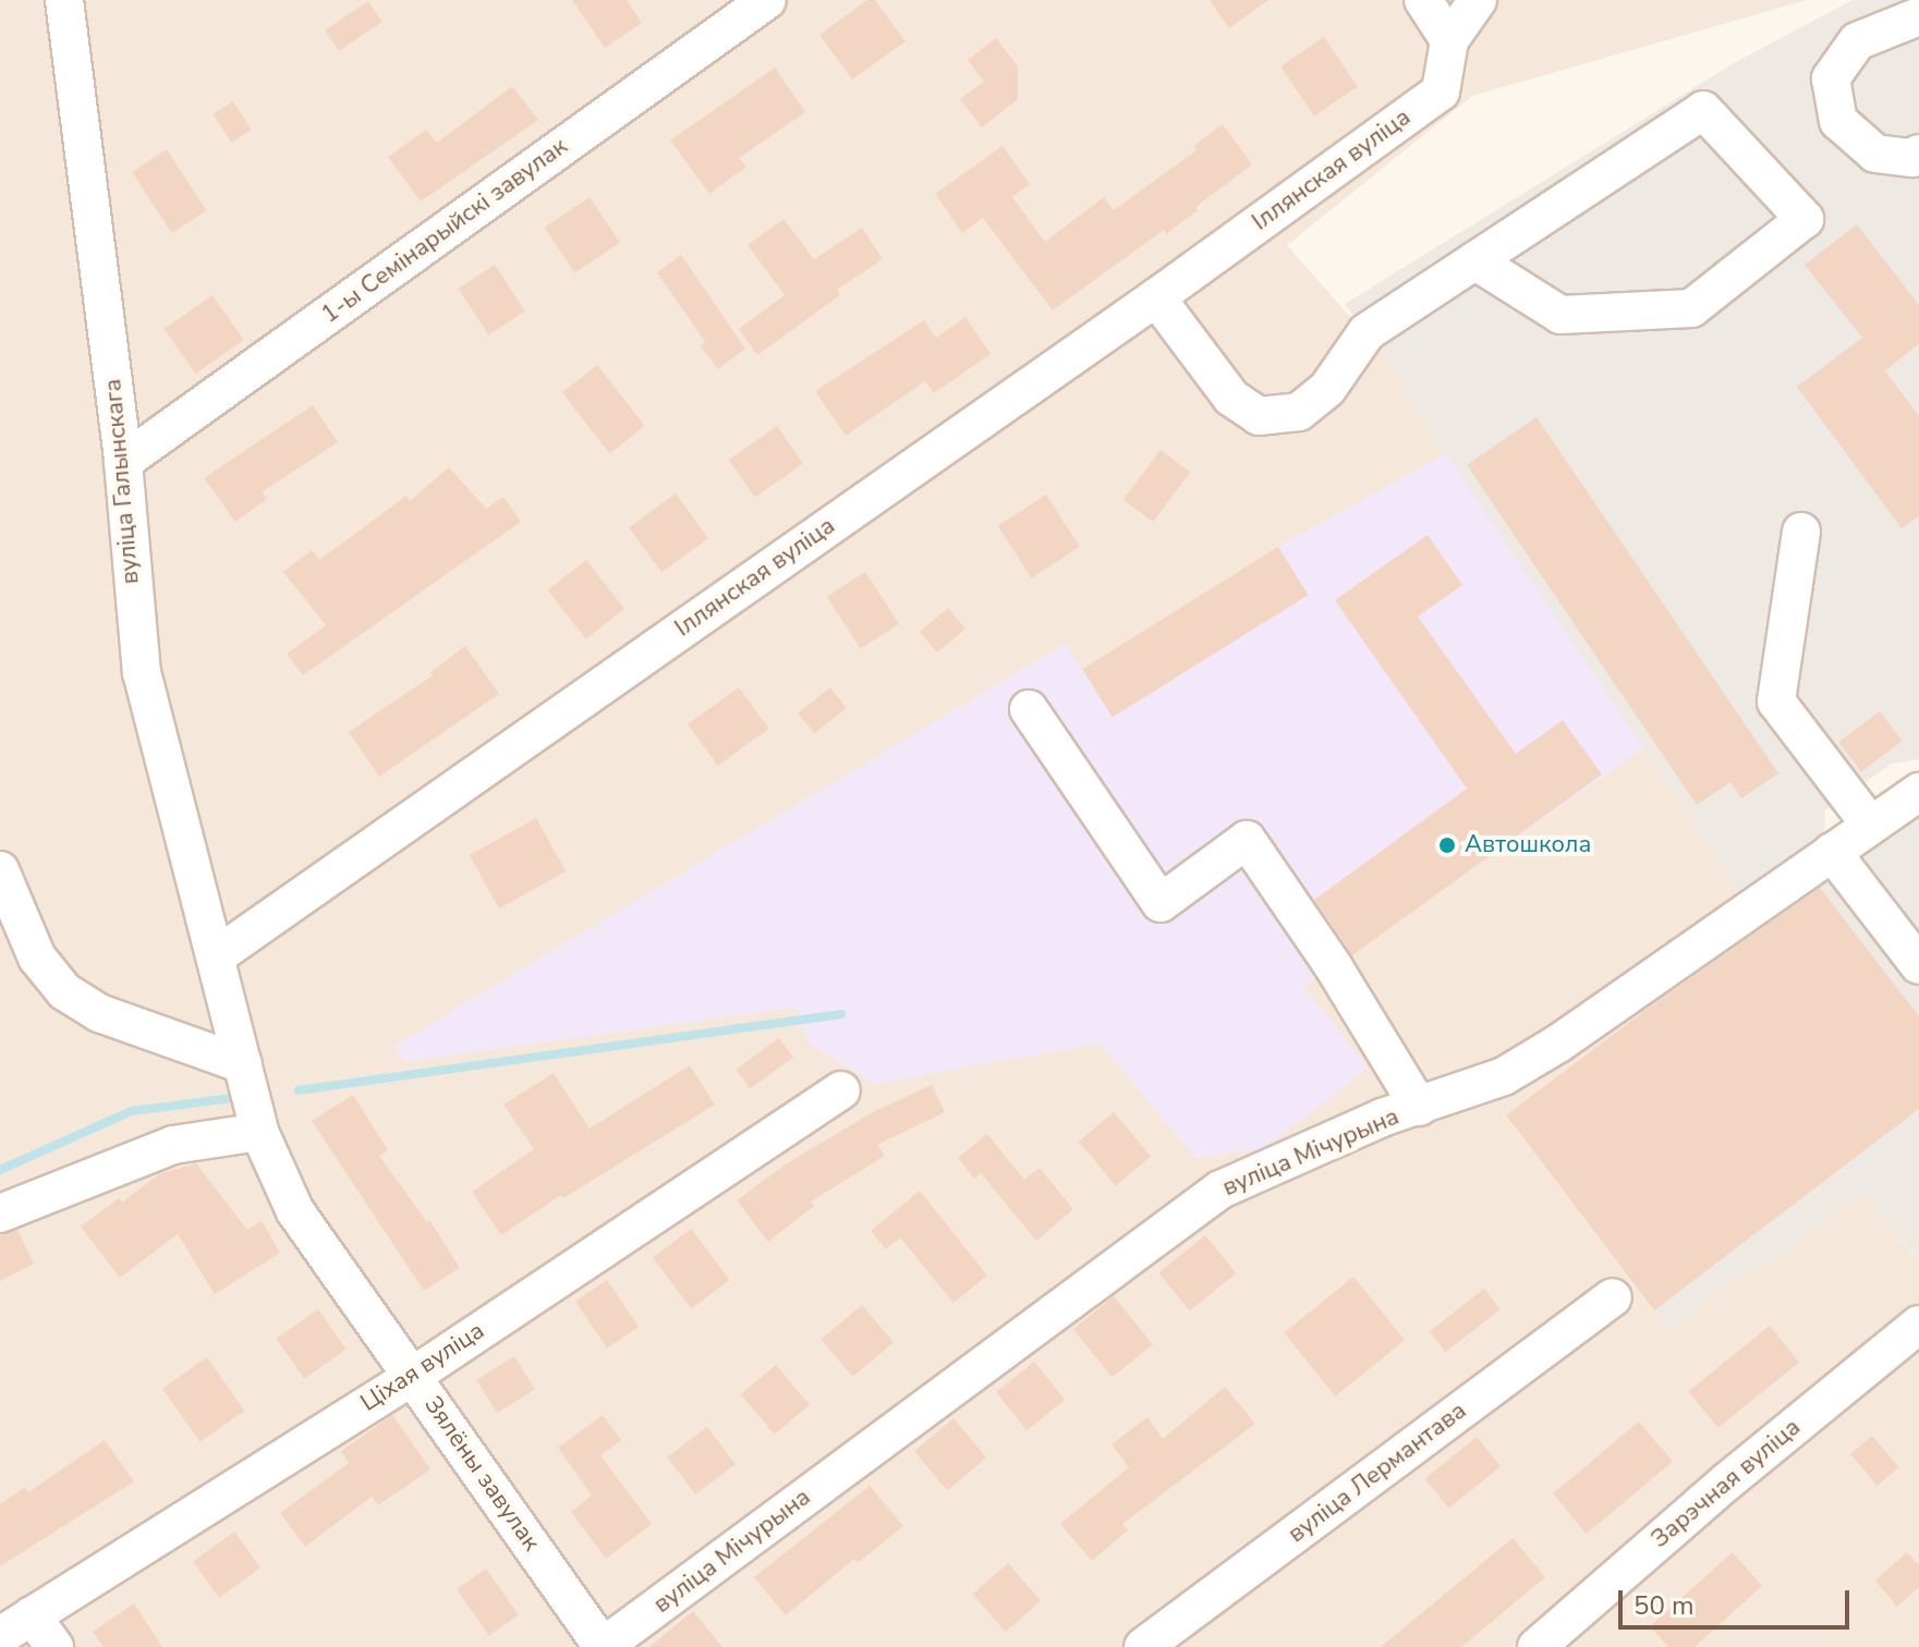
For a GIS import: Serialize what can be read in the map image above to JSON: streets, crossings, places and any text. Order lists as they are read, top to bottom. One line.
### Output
{"streets":{"street":["Іллянская вуліца","1-ы Семінарыйскі завулак","вуліца Галынскага","вуліца Мічурына","Ціхая вуліца","вуліца Лермантава","Зялёны завулак","Зарэчная вуліца"]},"crossings":[["Іллянская вуліца","вуліца Галынскага"],["1-ы Семінарыйскі завулак","вуліца Галынскага"],["вуліца Мічурына","Зялёны завулак"],["Ціхая вуліца","Зялёны завулак"]],"places":["Автошкола"],"scale_bar":"50 m"}
